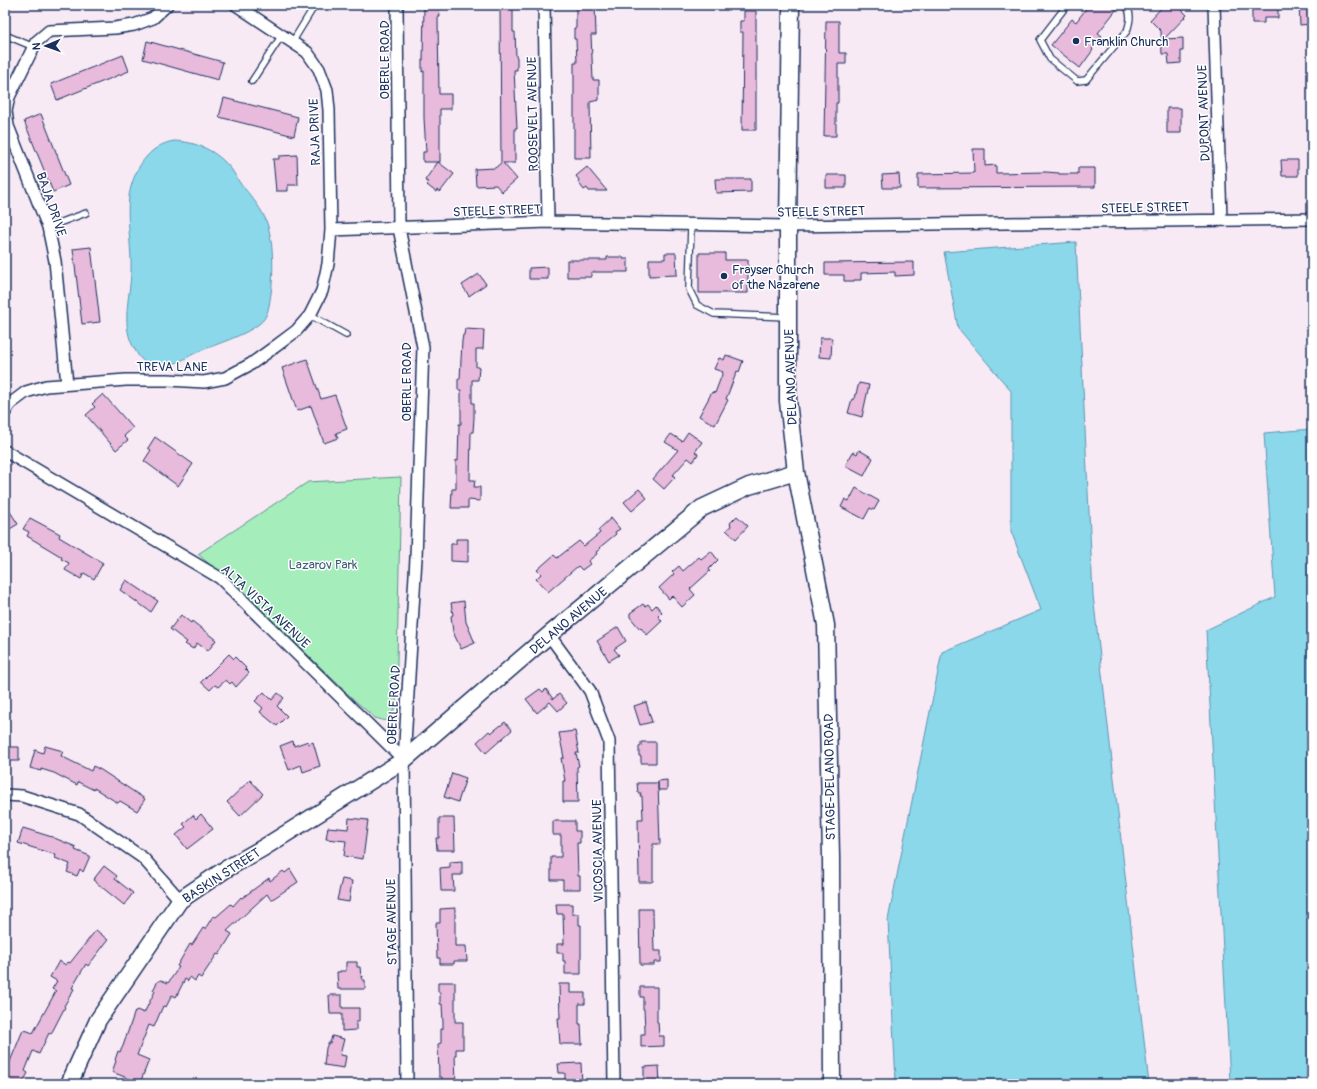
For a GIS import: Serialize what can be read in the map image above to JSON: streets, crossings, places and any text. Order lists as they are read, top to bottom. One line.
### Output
{"streets":{"main road":["DELANO AVENUE","STAGE-DELANO ROAD","BASKIN STREET"],"street":["OBERLE ROAD","DUPONT AVENUE","ROOSEVELT AVENUE","RAJA DRIVE","BAJA DRIVE","STEELE STREET","TREVA LANE","ALTA VISTA AVENUE","VICOSCIA AVENUE","STAGE AVENUE"]},"crossings":[["OBERLE ROAD","STEELE STREET"],["OBERLE ROAD","DELANO AVENUE"],["OBERLE ROAD","ALTA VISTA AVENUE"],["OBERLE ROAD","BASKIN STREET"],["OBERLE ROAD","STAGE AVENUE"],["DUPONT AVENUE","STEELE STREET"],["ROOSEVELT AVENUE","STEELE STREET"],["RAJA DRIVE","STEELE STREET"],["RAJA DRIVE","TREVA LANE"],["BAJA DRIVE","TREVA LANE"],["STEELE STREET","TREVA LANE"],["STEELE STREET","DELANO AVENUE"],["DELANO AVENUE","ALTA VISTA AVENUE"],["DELANO AVENUE","STAGE-DELANO ROAD"],["DELANO AVENUE","VICOSCIA AVENUE"],["DELANO AVENUE","BASKIN STREET"],["DELANO AVENUE","STAGE AVENUE"],["ALTA VISTA AVENUE","BASKIN STREET"],["ALTA VISTA AVENUE","STAGE AVENUE"],["BASKIN STREET","STAGE AVENUE"]],"parks":["Lazarov Park"],"places":["Franklin Church","Frayser Church of the Nazarene"],"north":"left"}
